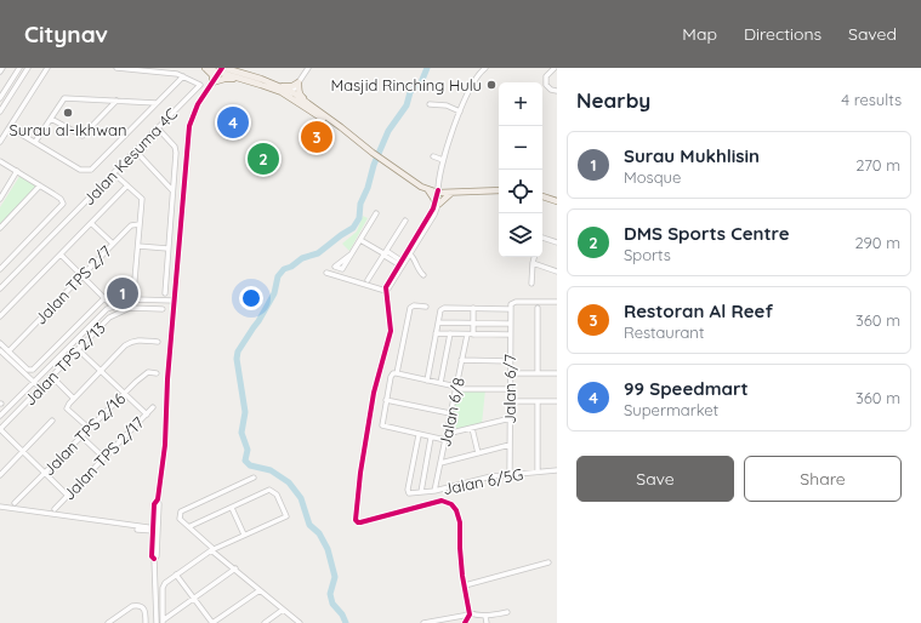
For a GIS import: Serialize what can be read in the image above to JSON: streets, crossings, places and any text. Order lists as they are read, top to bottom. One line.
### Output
{"streets":{"street":["Jalan Kesuma 4C","Jalan TPS 2/7","Jalan TPS 2/13","Jalan 6/7","Jalan 6/8","Jalan TPS 2/16","Jalan TPS 2/17","Jalan 6/5G"]},"crossings":[["Jalan 6/7","Jalan 6/5G"],["Jalan 6/8","Jalan 6/5G"]],"places":["Masjid Rinching Hulu","Surau al-Ikhwan"],"page":{"header":"Citynav","nav":["Map","Directions","Saved"],"heading":["Nearby","4 results"],"map_buttons":["+","−"],"pins":["4","3","2","1"],"list":[{"mark":"1","name":"Surau Mukhlisin","note":"Mosque","value":"270 m"},{"mark":"2","name":"DMS Sports Centre","note":"Sports","value":"290 m"},{"mark":"3","name":"Restoran Al Reef","note":"Restaurant","value":"360 m"},{"mark":"4","name":"99 Speedmart","note":"Supermarket","value":"360 m"}],"buttons":["Save","Share"]}}
